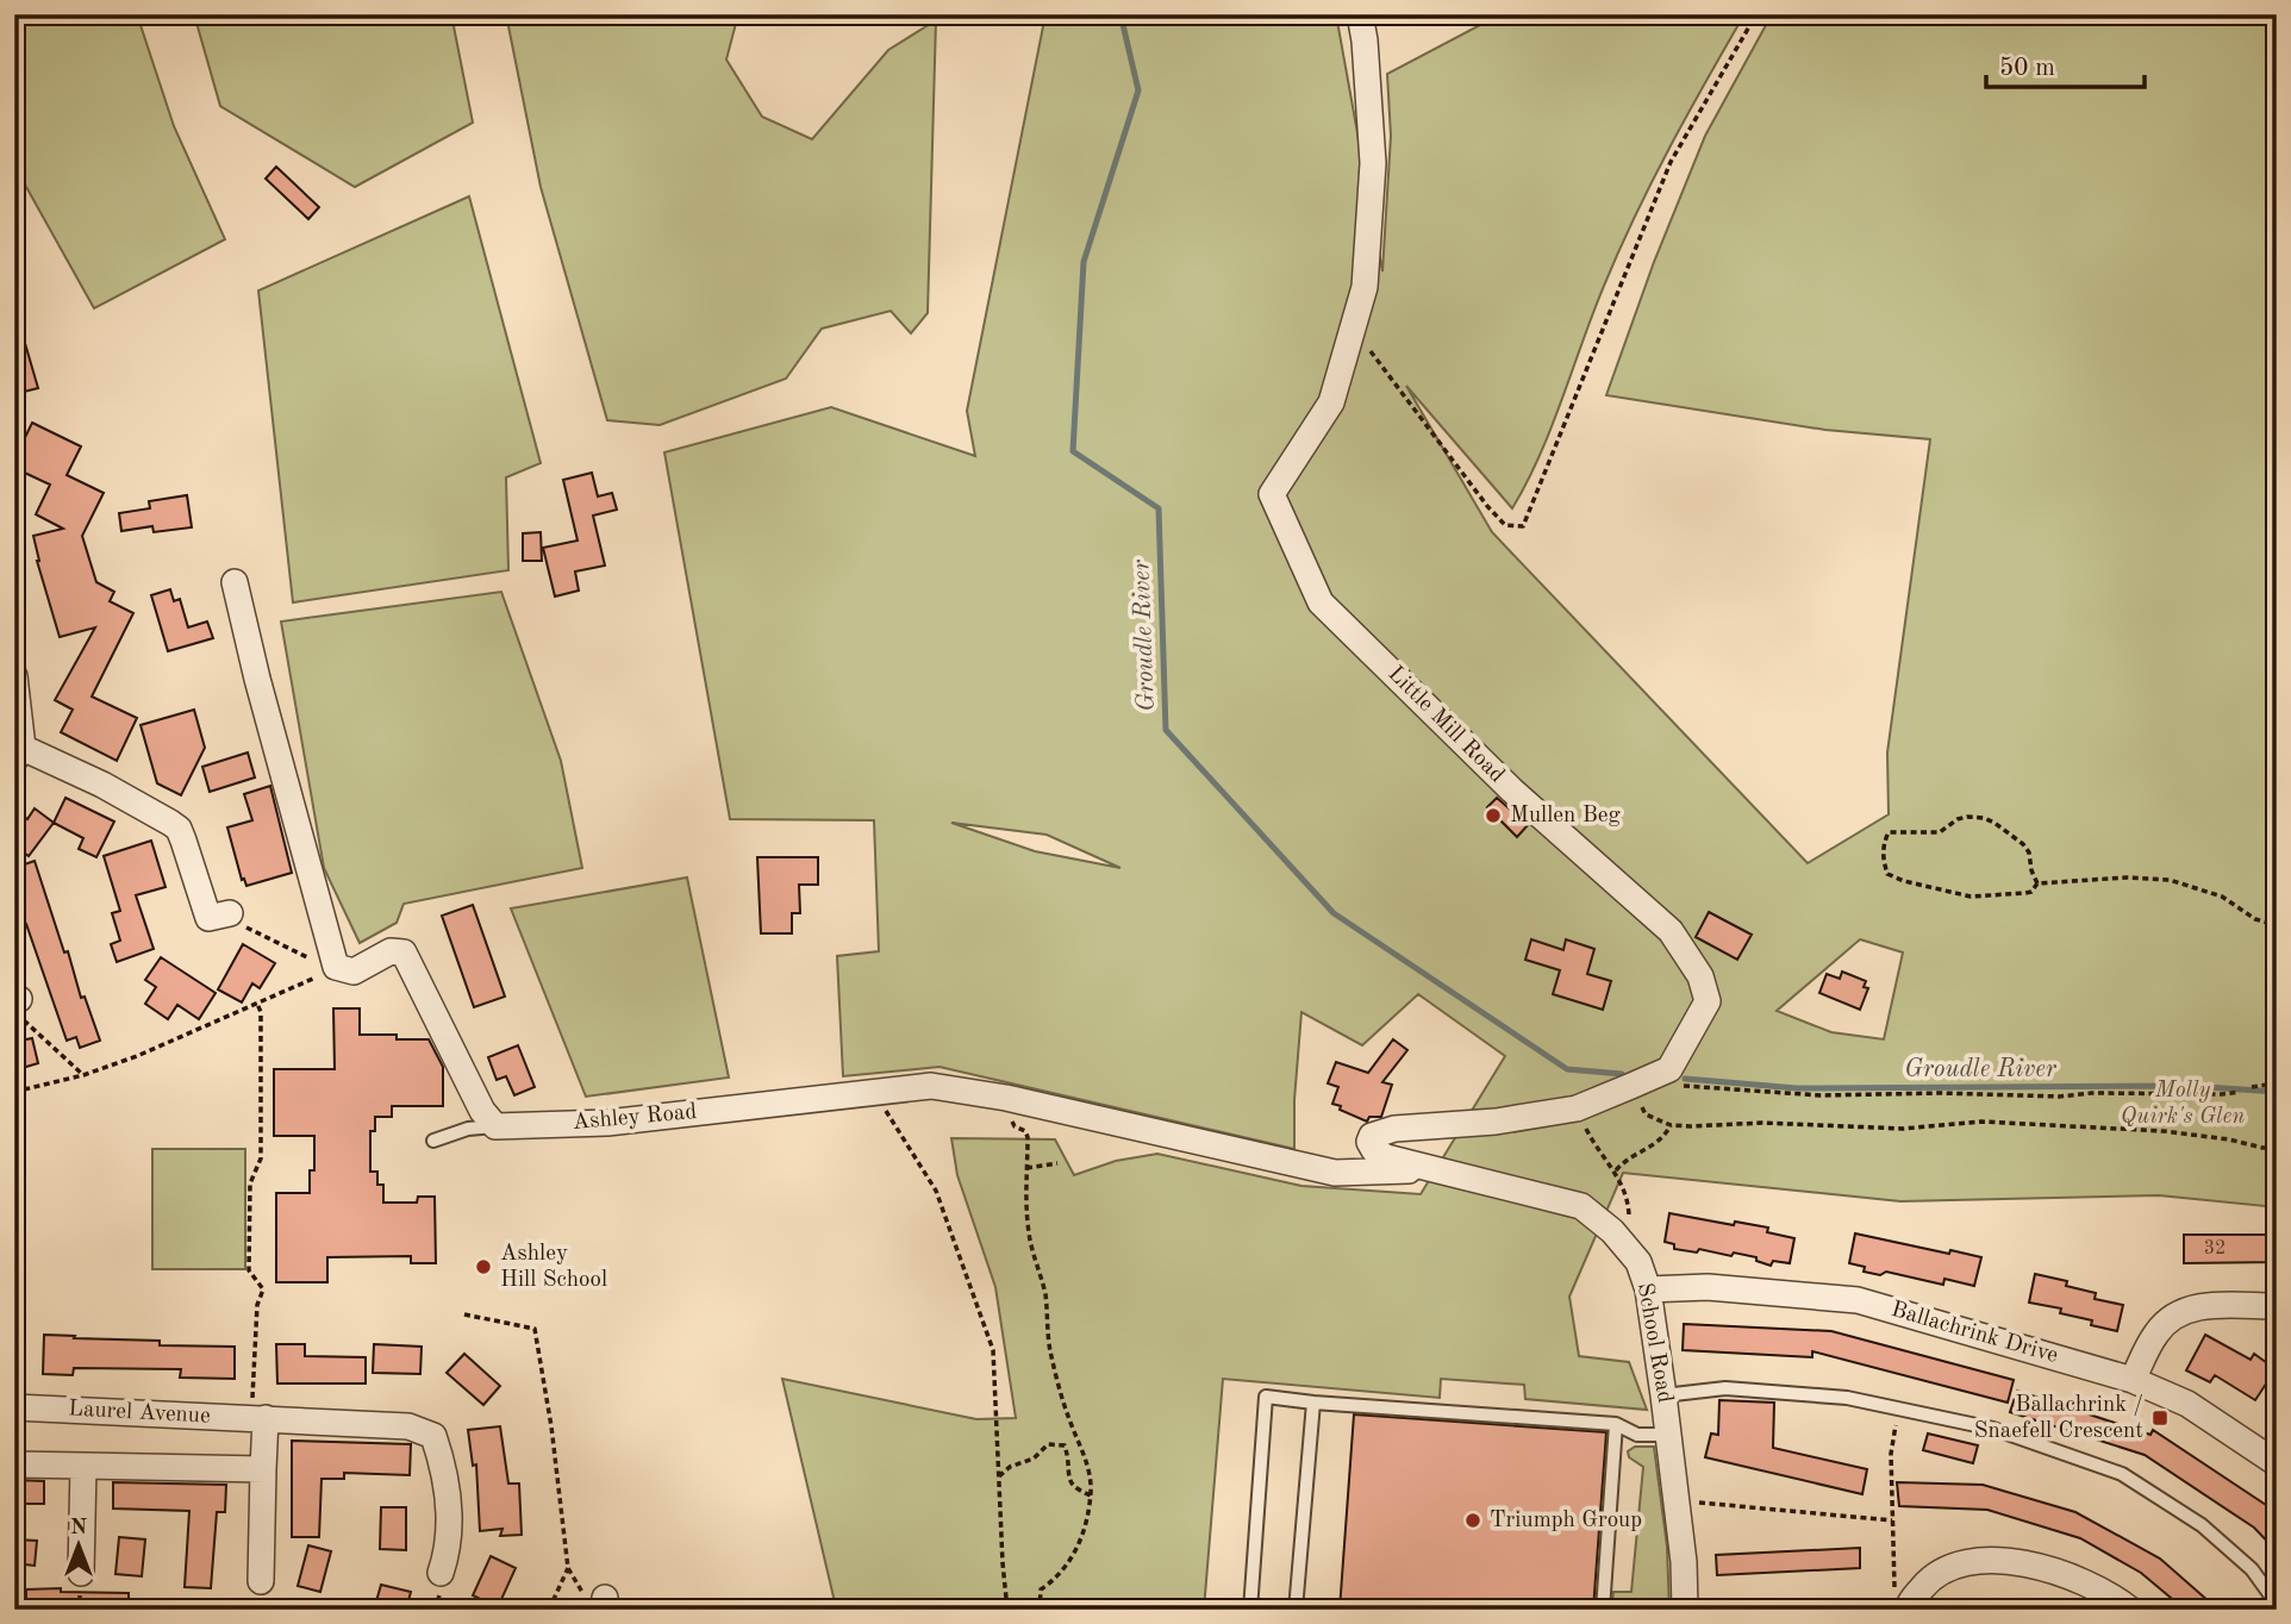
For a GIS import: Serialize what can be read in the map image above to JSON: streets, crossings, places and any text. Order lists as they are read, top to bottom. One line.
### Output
{"streets":{"street":["Little Mill Road","Ashley Road","Ballachrink Drive","School Road","Laurel Avenue"]},"crossings":[["Little Mill Road","Ashley Road"],["Little Mill Road","School Road"],["Ashley Road","School Road"],["Ballachrink Drive","School Road"]],"water":["Groudle River"],"parks":["Molly Quirk's Glen"],"places":{"other":["Mullen Beg","Ashley Hill School","Triumph Group"],"transit":["Ballachrink / Snaefell Crescent"]},"house_numbers":["32"],"scale_bar":"50 m","north":"top"}
